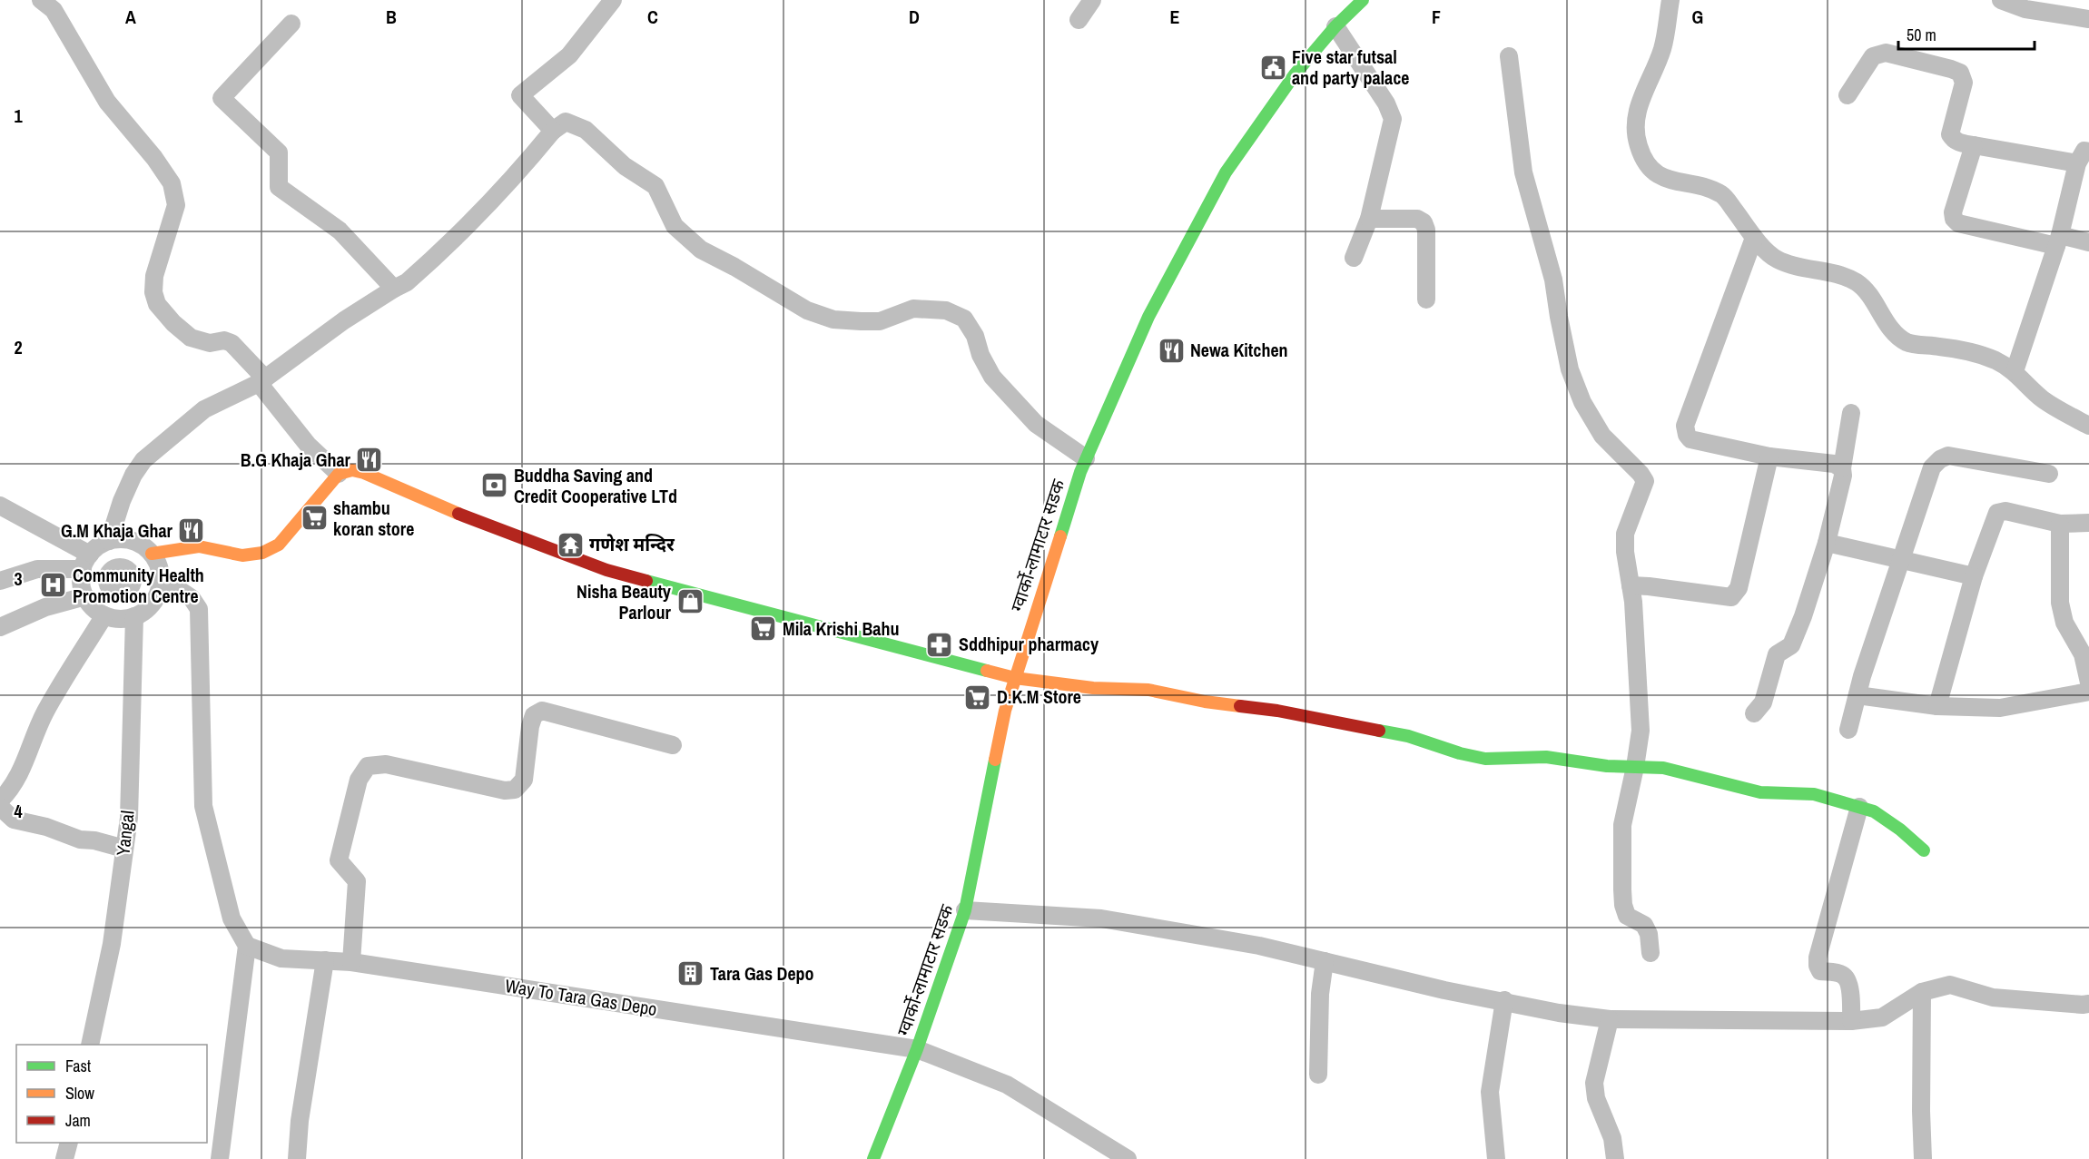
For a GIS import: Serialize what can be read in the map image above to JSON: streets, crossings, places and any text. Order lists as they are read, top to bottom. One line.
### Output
{"streets":{"street":["ग्वार्को-लामाटार सडक","Yangal","Way To Tara Gas Depo"]},"crossings":[["ग्वार्को-लामाटार सडक","Way To Tara Gas Depo"]],"places":{"public building":["Five star futsal and party palace"],"restaurant":["Newa Kitchen","B.G Khaja Ghar","G.M Khaja Ghar"],"bank":["Buddha Saving and Credit Cooperative LTd"],"supermarket":["shambu koran store","Mila Krishi Bahu","D.K.M Store"],"temple":["गणेश मन्दिर"],"hospital":["Community Health Promotion Centre"],"shop":["Nisha Beauty Parlour"],"pharmacy":["Sddhipur pharmacy"],"building":["Tara Gas Depo"]},"legend":["Fast","Slow","Jam"],"scale_bar":"50 m","grid":{"columns":["A","B","C","D","E","F","G"],"rows":["1","2","3","4"]}}
